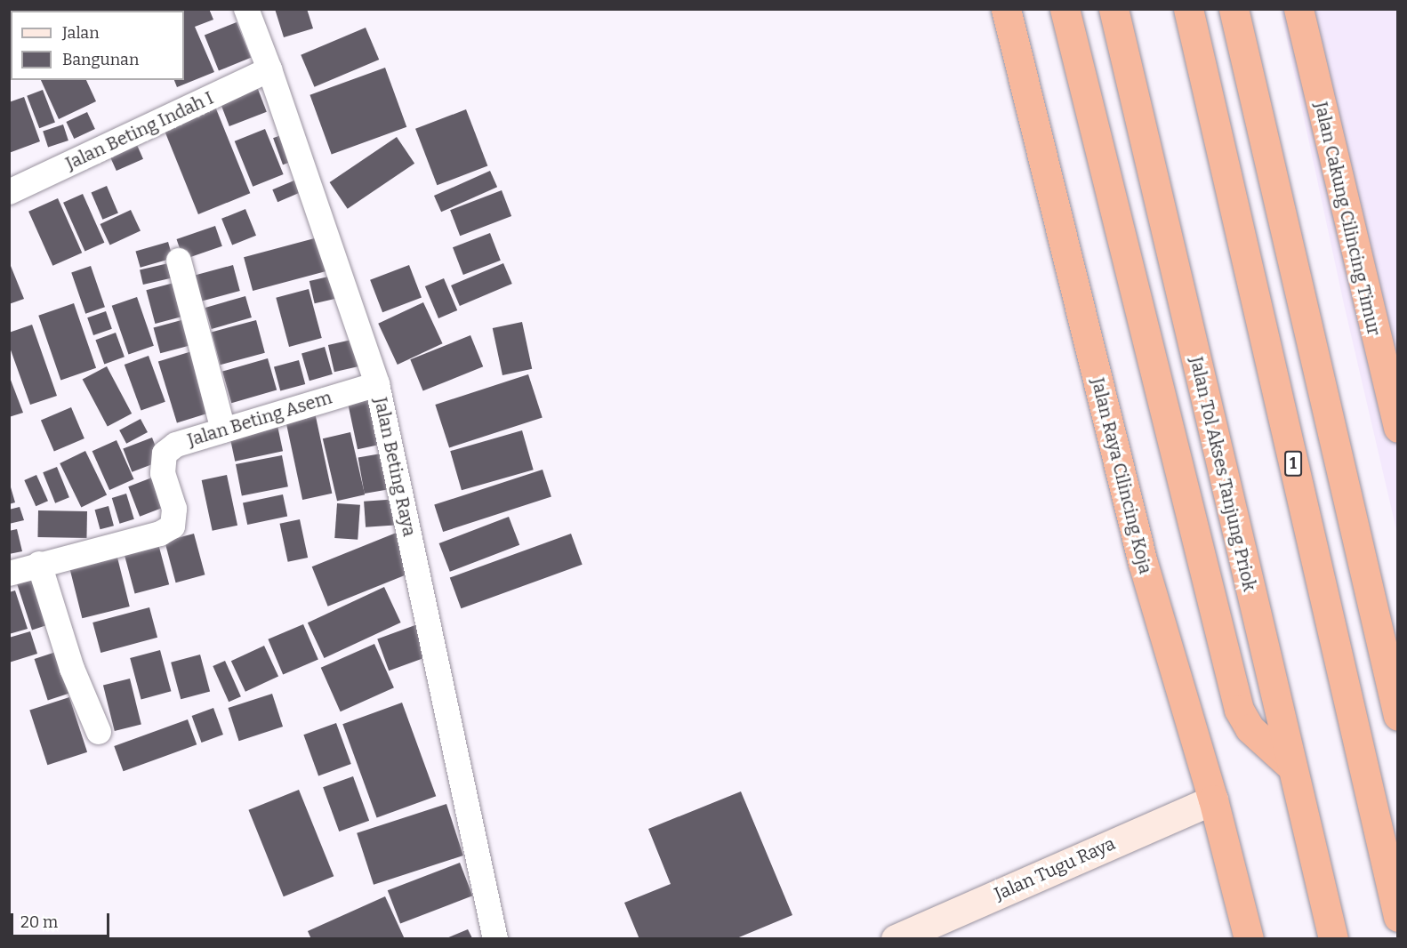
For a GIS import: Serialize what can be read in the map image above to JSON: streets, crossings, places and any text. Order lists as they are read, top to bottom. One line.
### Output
{"streets":{"highway":["Jalan Cakung Cilincing Timur","1","Jalan Tol Akses Tanjung Priok","Jalan Raya Cilincing Koja"],"main road":["Jalan Tugu Raya"],"street":["Jalan Beting Indah I","Jalan Beting Asem","Jalan Beting Raya"]},"crossings":[["Jalan Beting Indah I","Jalan Beting Raya"],["Jalan Beting Asem","Jalan Beting Raya"],["Jalan Raya Cilincing Koja","Jalan Tugu Raya"]],"legend":["Jalan","Bangunan"],"scale_bar":"20 m"}
